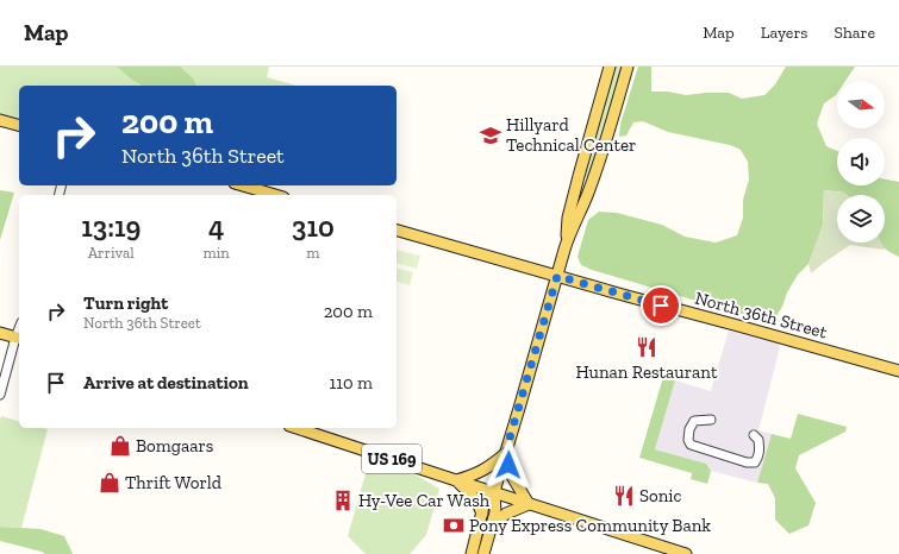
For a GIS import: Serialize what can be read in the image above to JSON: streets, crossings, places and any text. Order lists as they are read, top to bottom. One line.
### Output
{"streets":{"main road":["North 36th Street","US 169"]},"places":{"school or university":["Hillyard Technical Center"],"restaurant":["Hunan Restaurant","Sonic"],"shop":["Bomgaars","Thrift World"],"building":["Hy-Vee Car Wash"],"bank":["Pony Express Community Bank"]},"north":"right","page":{"header":"Map","nav":["Map","Layers","Share"],"turn":["200 m","North 36th Street"],"eta":["13:19","Arrival","4","min","310","m"],"list":[{"name":"Turn right","note":"North 36th Street","value":"200 m"},{"name":"Arrive at destination","value":"110 m"}]}}
